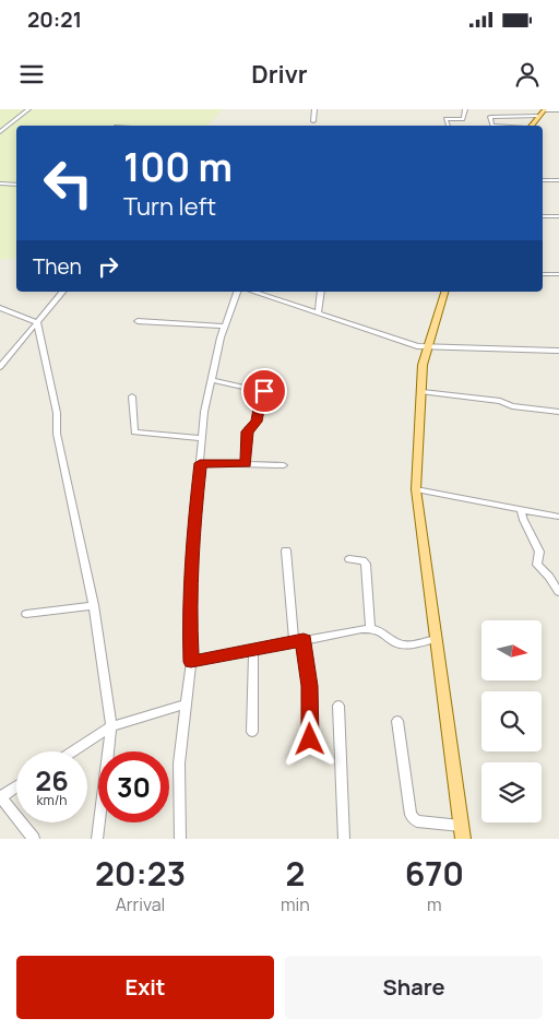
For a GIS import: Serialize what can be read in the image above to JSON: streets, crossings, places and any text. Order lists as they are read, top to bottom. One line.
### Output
{"north":"right","page":{"status":"20:21","header":"Drivr","turn":["100 m","Turn left"],"then":"Then","speed":"26 km/h","limit":"30","eta":["20:23","Arrival","2","min","670","m"],"buttons":["Exit","Share"]}}
